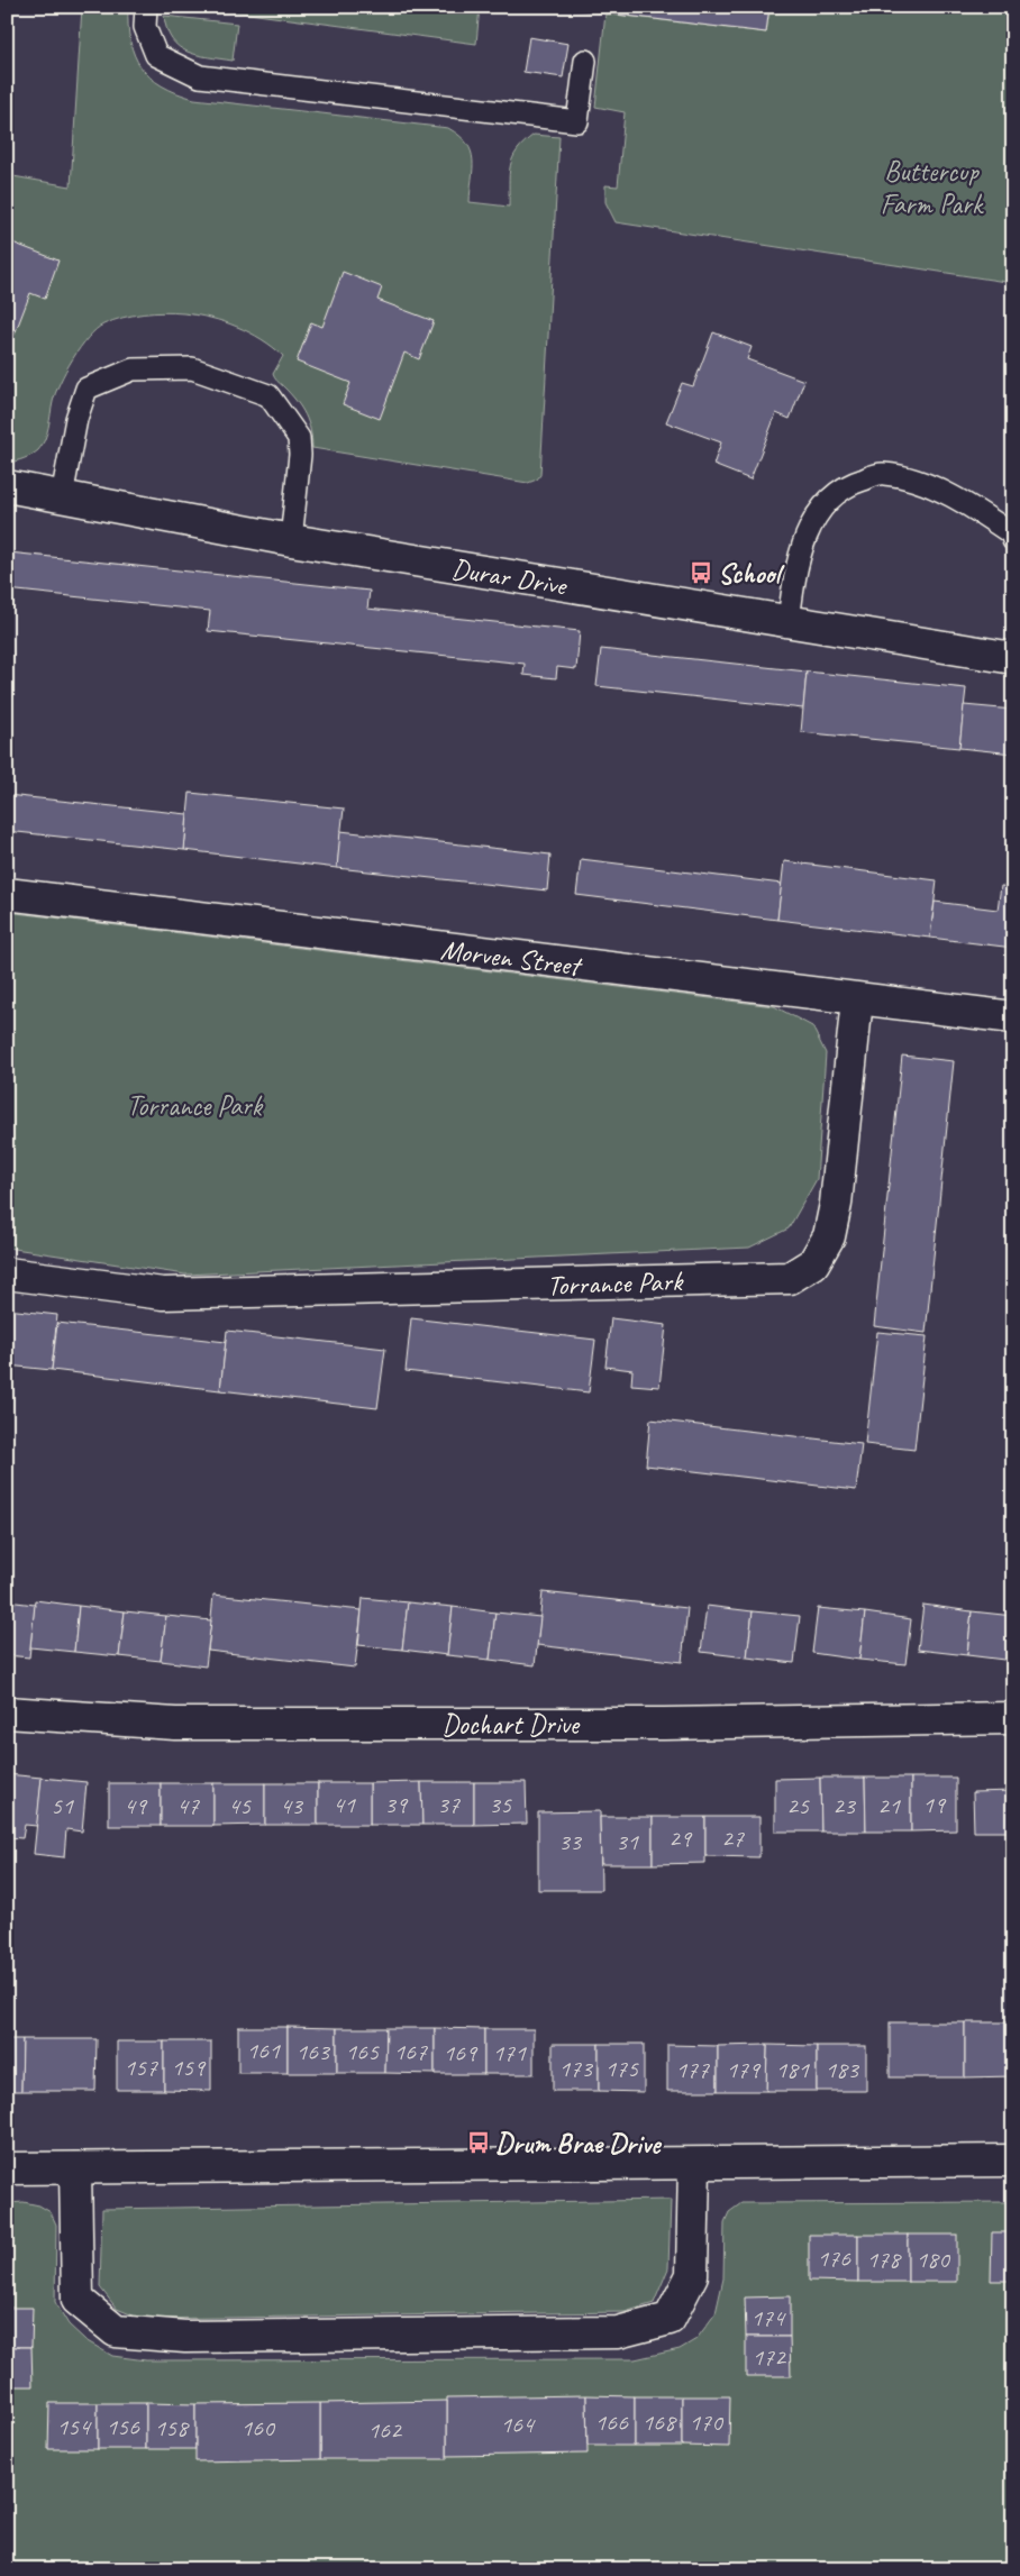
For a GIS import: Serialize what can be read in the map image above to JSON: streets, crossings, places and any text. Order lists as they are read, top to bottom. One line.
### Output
{"streets":{"street":["Durar Drive","Morven Street","Torrance Park","Dochart Drive"]},"crossings":[["Morven Street","Torrance Park"]],"parks":["Buttercup Farm Park","Torrance Park"],"places":{"bus stop":["School","Drum Brae Drive"]},"house_numbers":["41","39","37","35","19","51","49","47","45","43","25","23","21","29","27","33","31","161","163","165","167","169","171","157","159","173","175","177","179","181","183","176","178","180","174","172","166","168","170","164","154","156","158","160","162"]}
